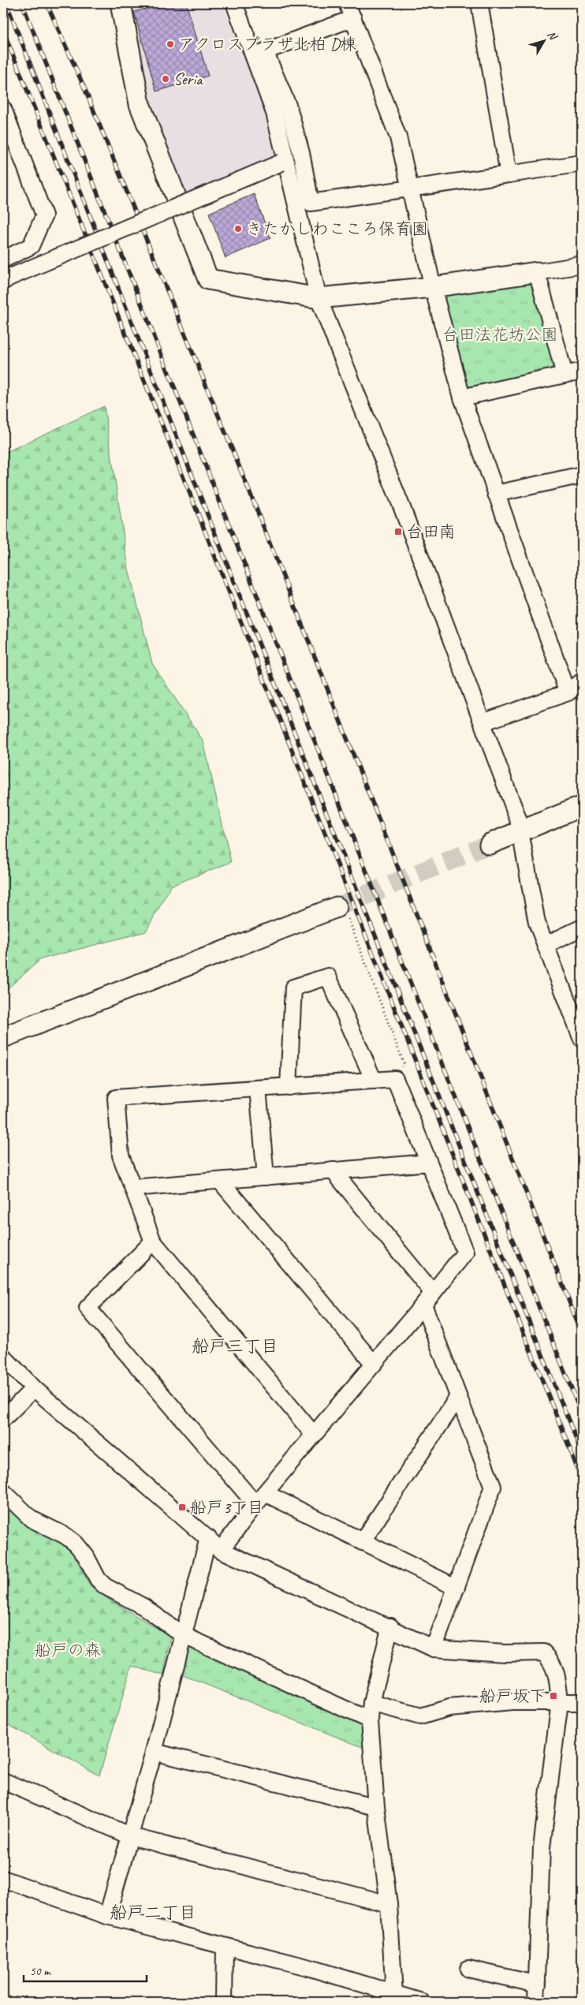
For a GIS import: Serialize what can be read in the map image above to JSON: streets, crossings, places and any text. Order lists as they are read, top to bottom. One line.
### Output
{"districts":["船戸三丁目","船戸二丁目"],"parks":["台田法花坊公園","船戸の森"],"places":{"other":["アクロスプラザ北柏 D棟","Seria","きたかしわこころ保育園"],"transit":["台田南","船戸3丁目","船戸坂下"]},"scale_bar":"50 m","north":"top right"}
